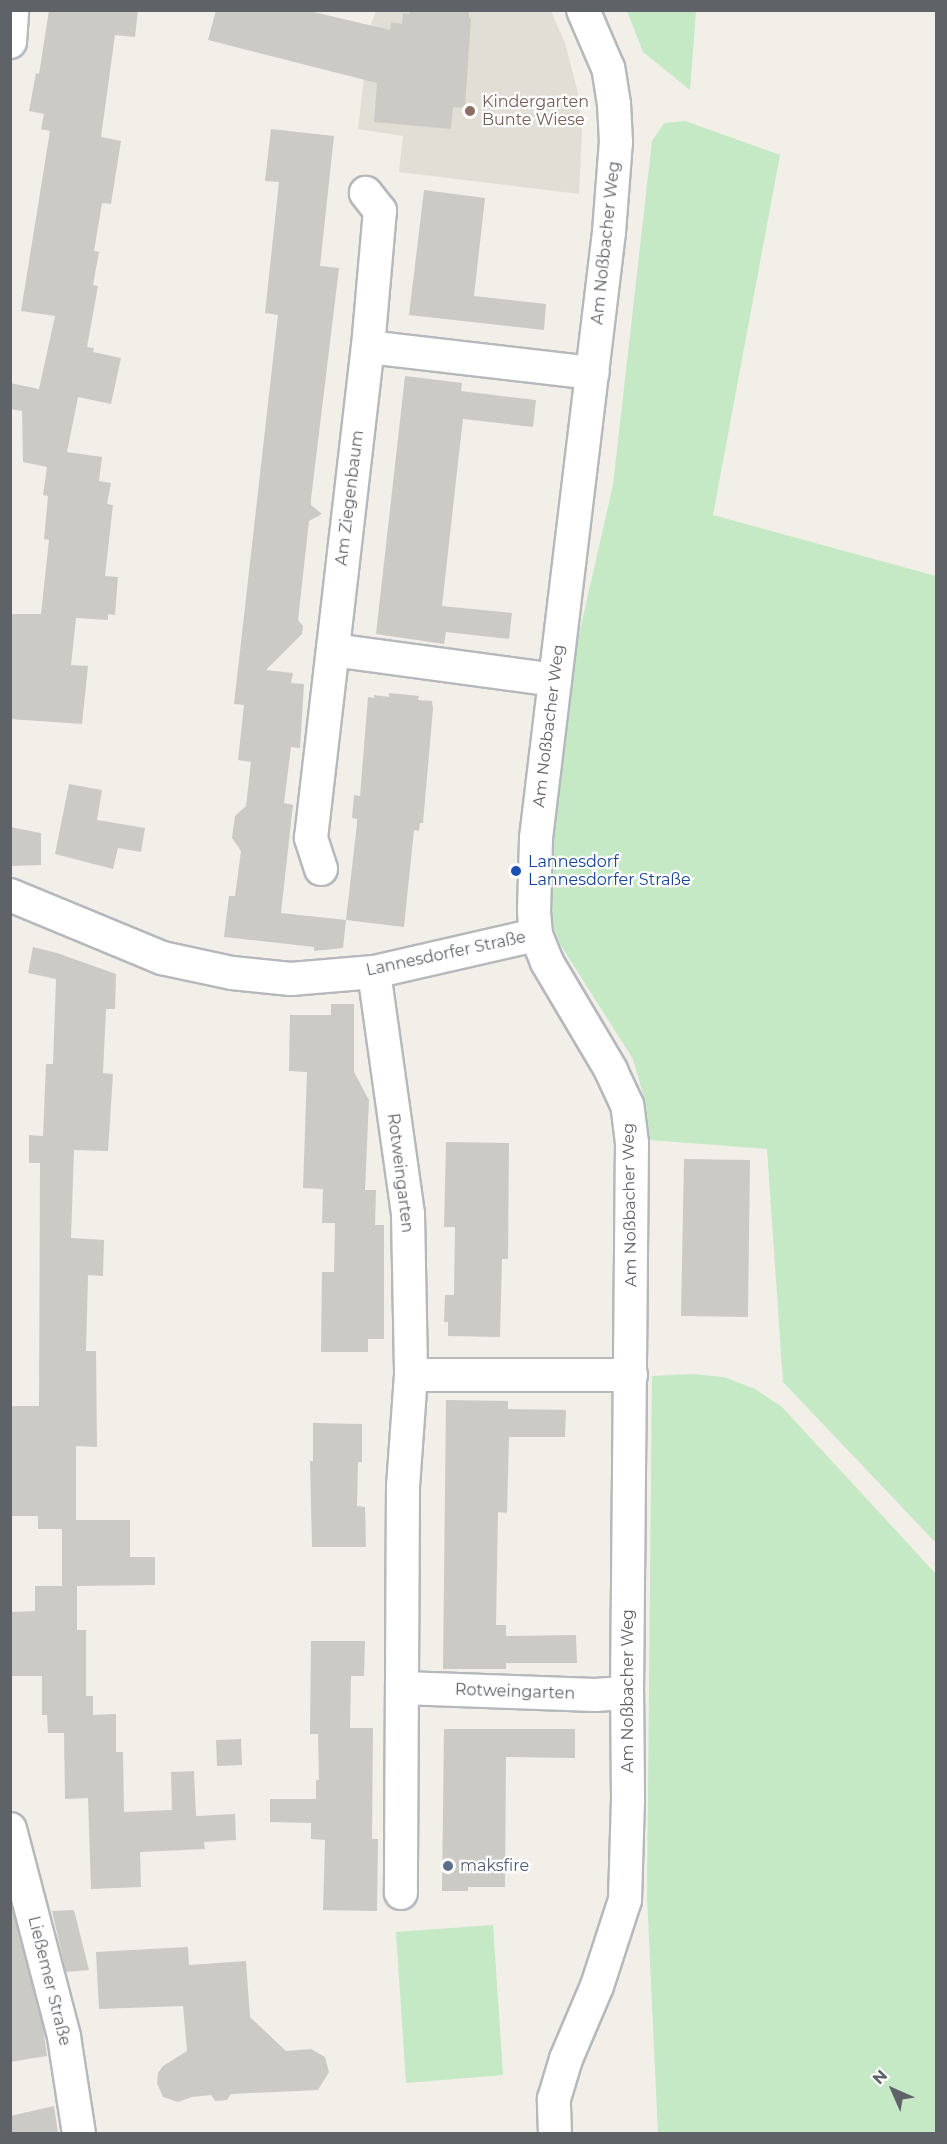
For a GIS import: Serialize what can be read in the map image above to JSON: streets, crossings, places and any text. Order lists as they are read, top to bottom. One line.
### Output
{"streets":{"street":["Am Noßbacher Weg","Am Ziegenbaum","Lannesdorfer Straße","Rotweingarten","Ließemer Straße"]},"crossings":[["Am Noßbacher Weg","Lannesdorfer Straße"],["Am Noßbacher Weg","Rotweingarten"],["Lannesdorfer Straße","Rotweingarten"]],"places":["Kindergarten Bunte Wiese","Lannesdorf Lannesdorfer Straße","maksfire"],"north":"top left"}
